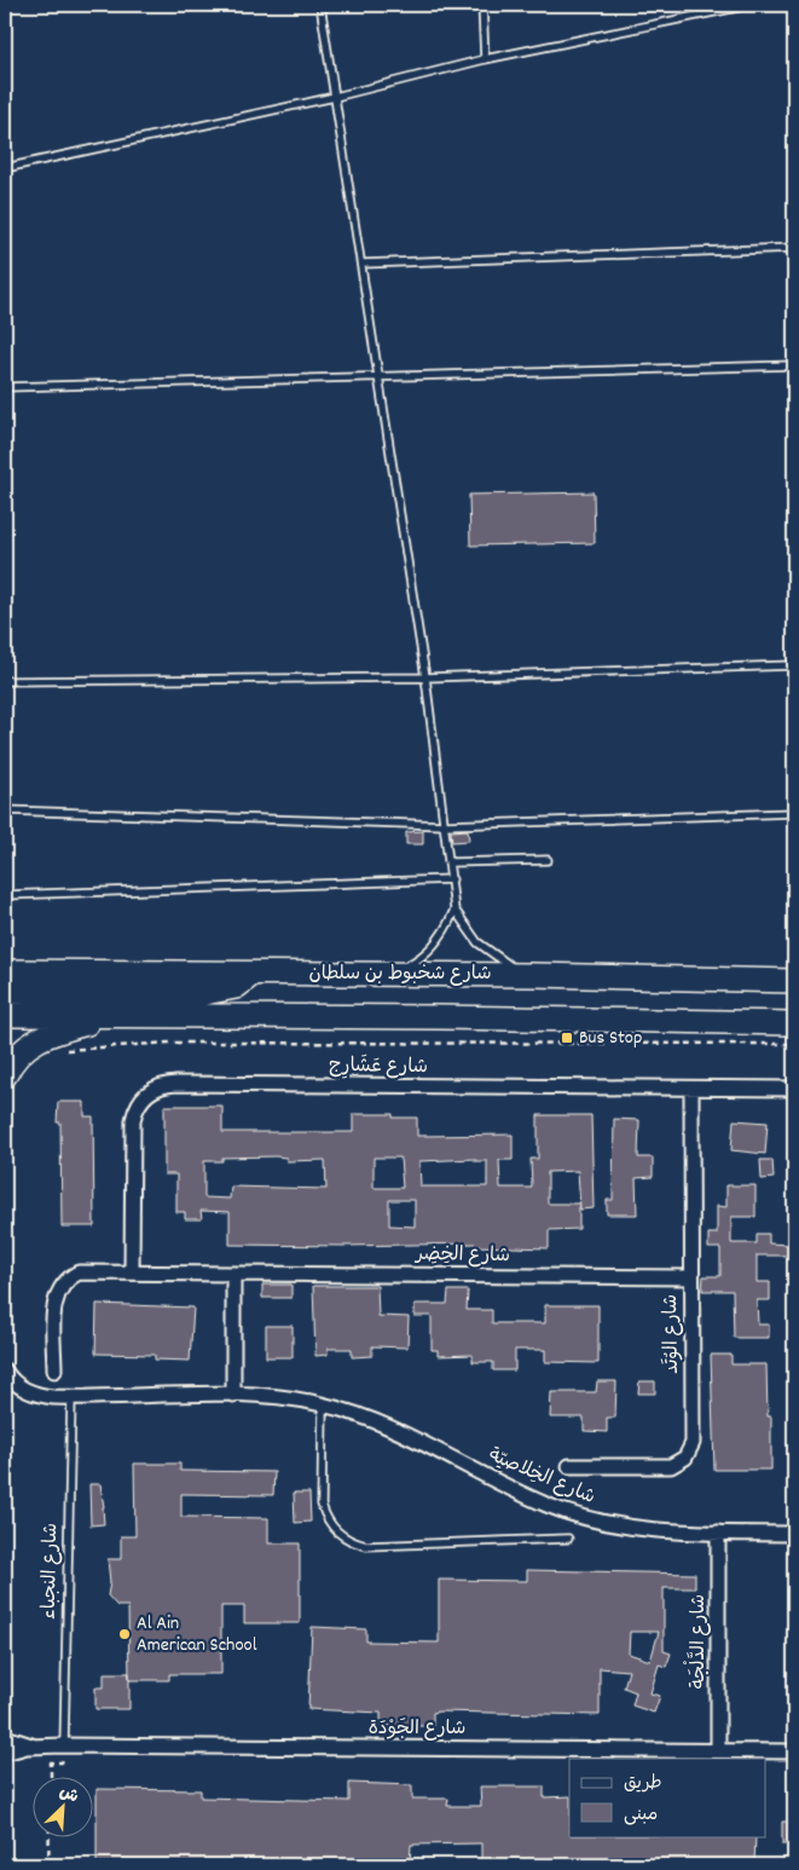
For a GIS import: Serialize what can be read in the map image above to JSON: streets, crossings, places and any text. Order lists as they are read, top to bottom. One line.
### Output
{"streets":{"main road":["شارع شخبوط بن سلطان"],"street":["شارع عَشَارِج","شارع الخِضِر","شارع الوُتَد","شارع الخِلاصيّة","شارع الدَّلْجَة","شارع الجَوْدَة"],"lane":["شارع النجباء"]},"crossings":[["شارع عَشَارِج","شارع الخِضِر"],["شارع عَشَارِج","شارع الوُتَد"],["شارع الخِضِر","شارع الوُتَد"],["شارع الخِلاصيّة","شارع النجباء"],["شارع الخِلاصيّة","شارع الدَّلْجَة"],["شارع النجباء","شارع الجَوْدَة"],["شارع الدَّلْجَة","شارع الجَوْدَة"]],"places":{"transit":["Bus Stop"],"other":["Al Ain American School"]},"legend":["طريق","مبنى"],"north":"top right"}
